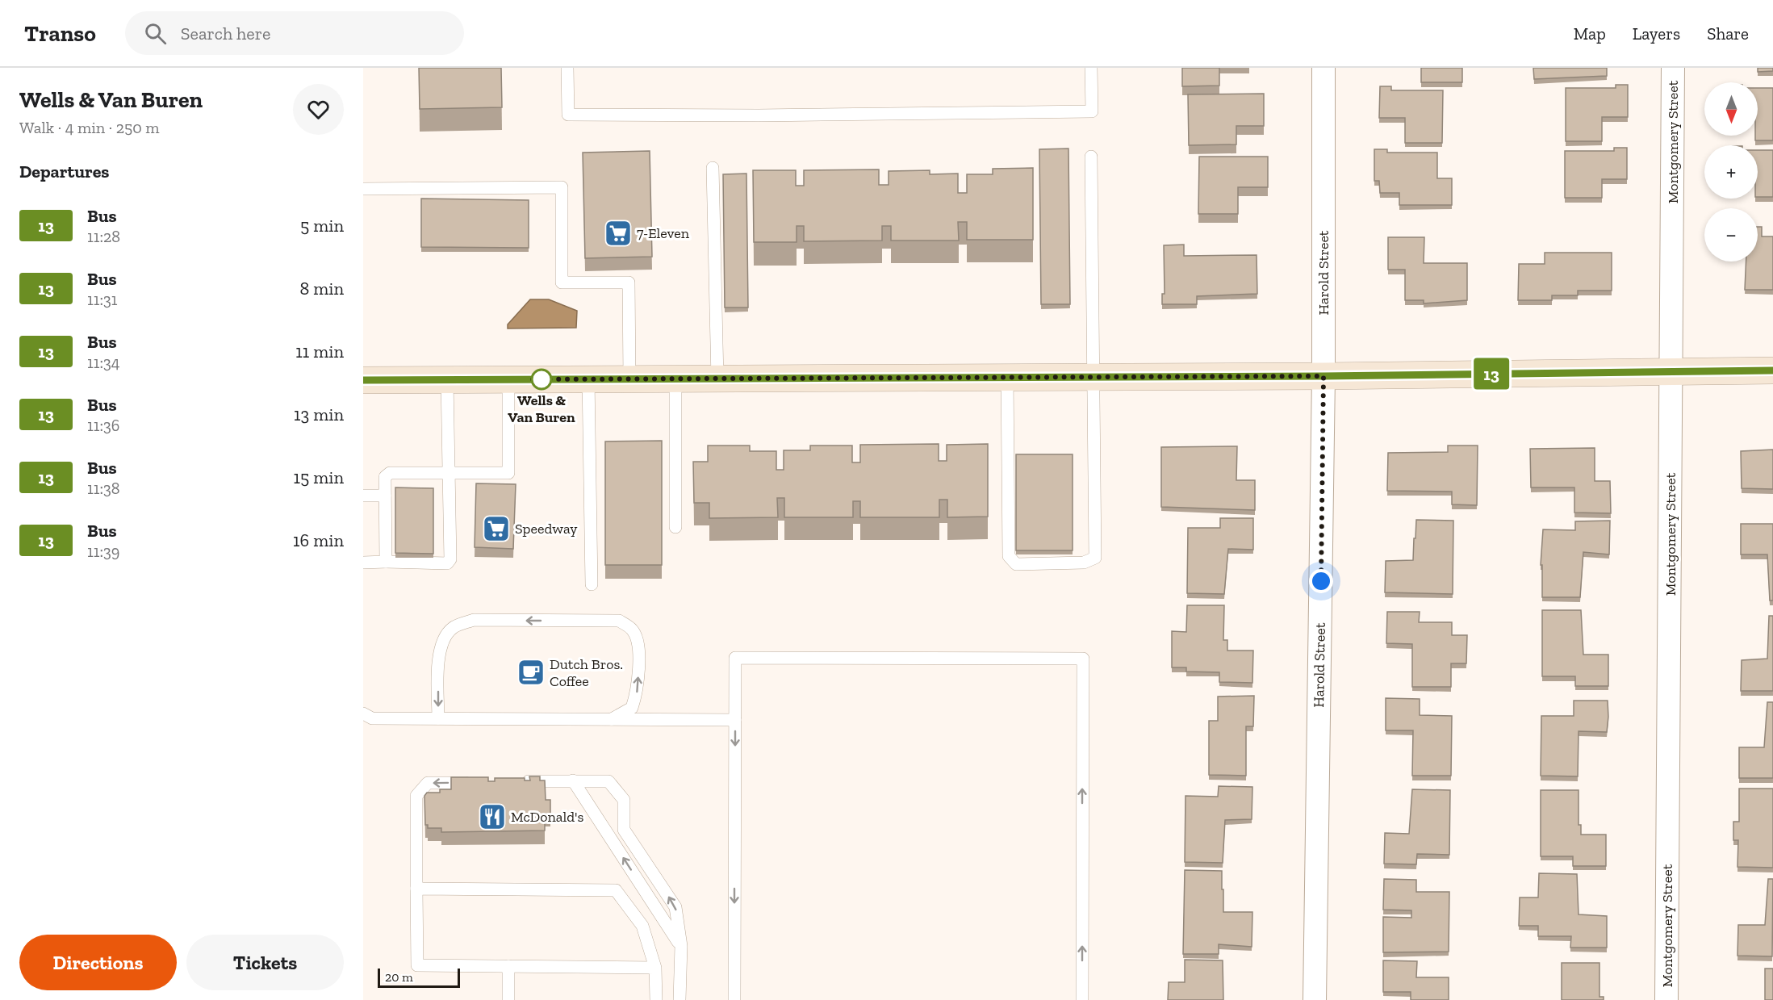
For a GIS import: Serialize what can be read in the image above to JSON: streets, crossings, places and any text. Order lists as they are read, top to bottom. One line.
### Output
{"streets":{"street":["Montgomery Street","Harold Street"]},"places":{"supermarket":["7-Eleven","Speedway"],"other":["Wells & Van Buren"],"cafe":["Dutch Bros. Coffee"],"restaurant":["McDonald's"]},"lines":["bus line 13"],"scale_bar":"20 m","north":"bottom","page":{"header":"Transo","search":"Search here","nav":["Map","Layers","Share"],"heading":[["Wells & Van Buren","Walk · 4 min · 250 m"],"Departures"],"on_map":"13","map_buttons":["+","−"],"list":[{"mark":"13","name":"Bus","note":"11:28","value":"5 min"},{"mark":"13","name":"Bus","note":"11:31","value":"8 min"},{"mark":"13","name":"Bus","note":"11:34","value":"11 min"},{"mark":"13","name":"Bus","note":"11:36","value":"13 min"},{"mark":"13","name":"Bus","note":"11:38","value":"15 min"},{"mark":"13","name":"Bus","note":"11:39","value":"16 min"}],"buttons":["Directions","Tickets"],"scale":"20 m"}}
